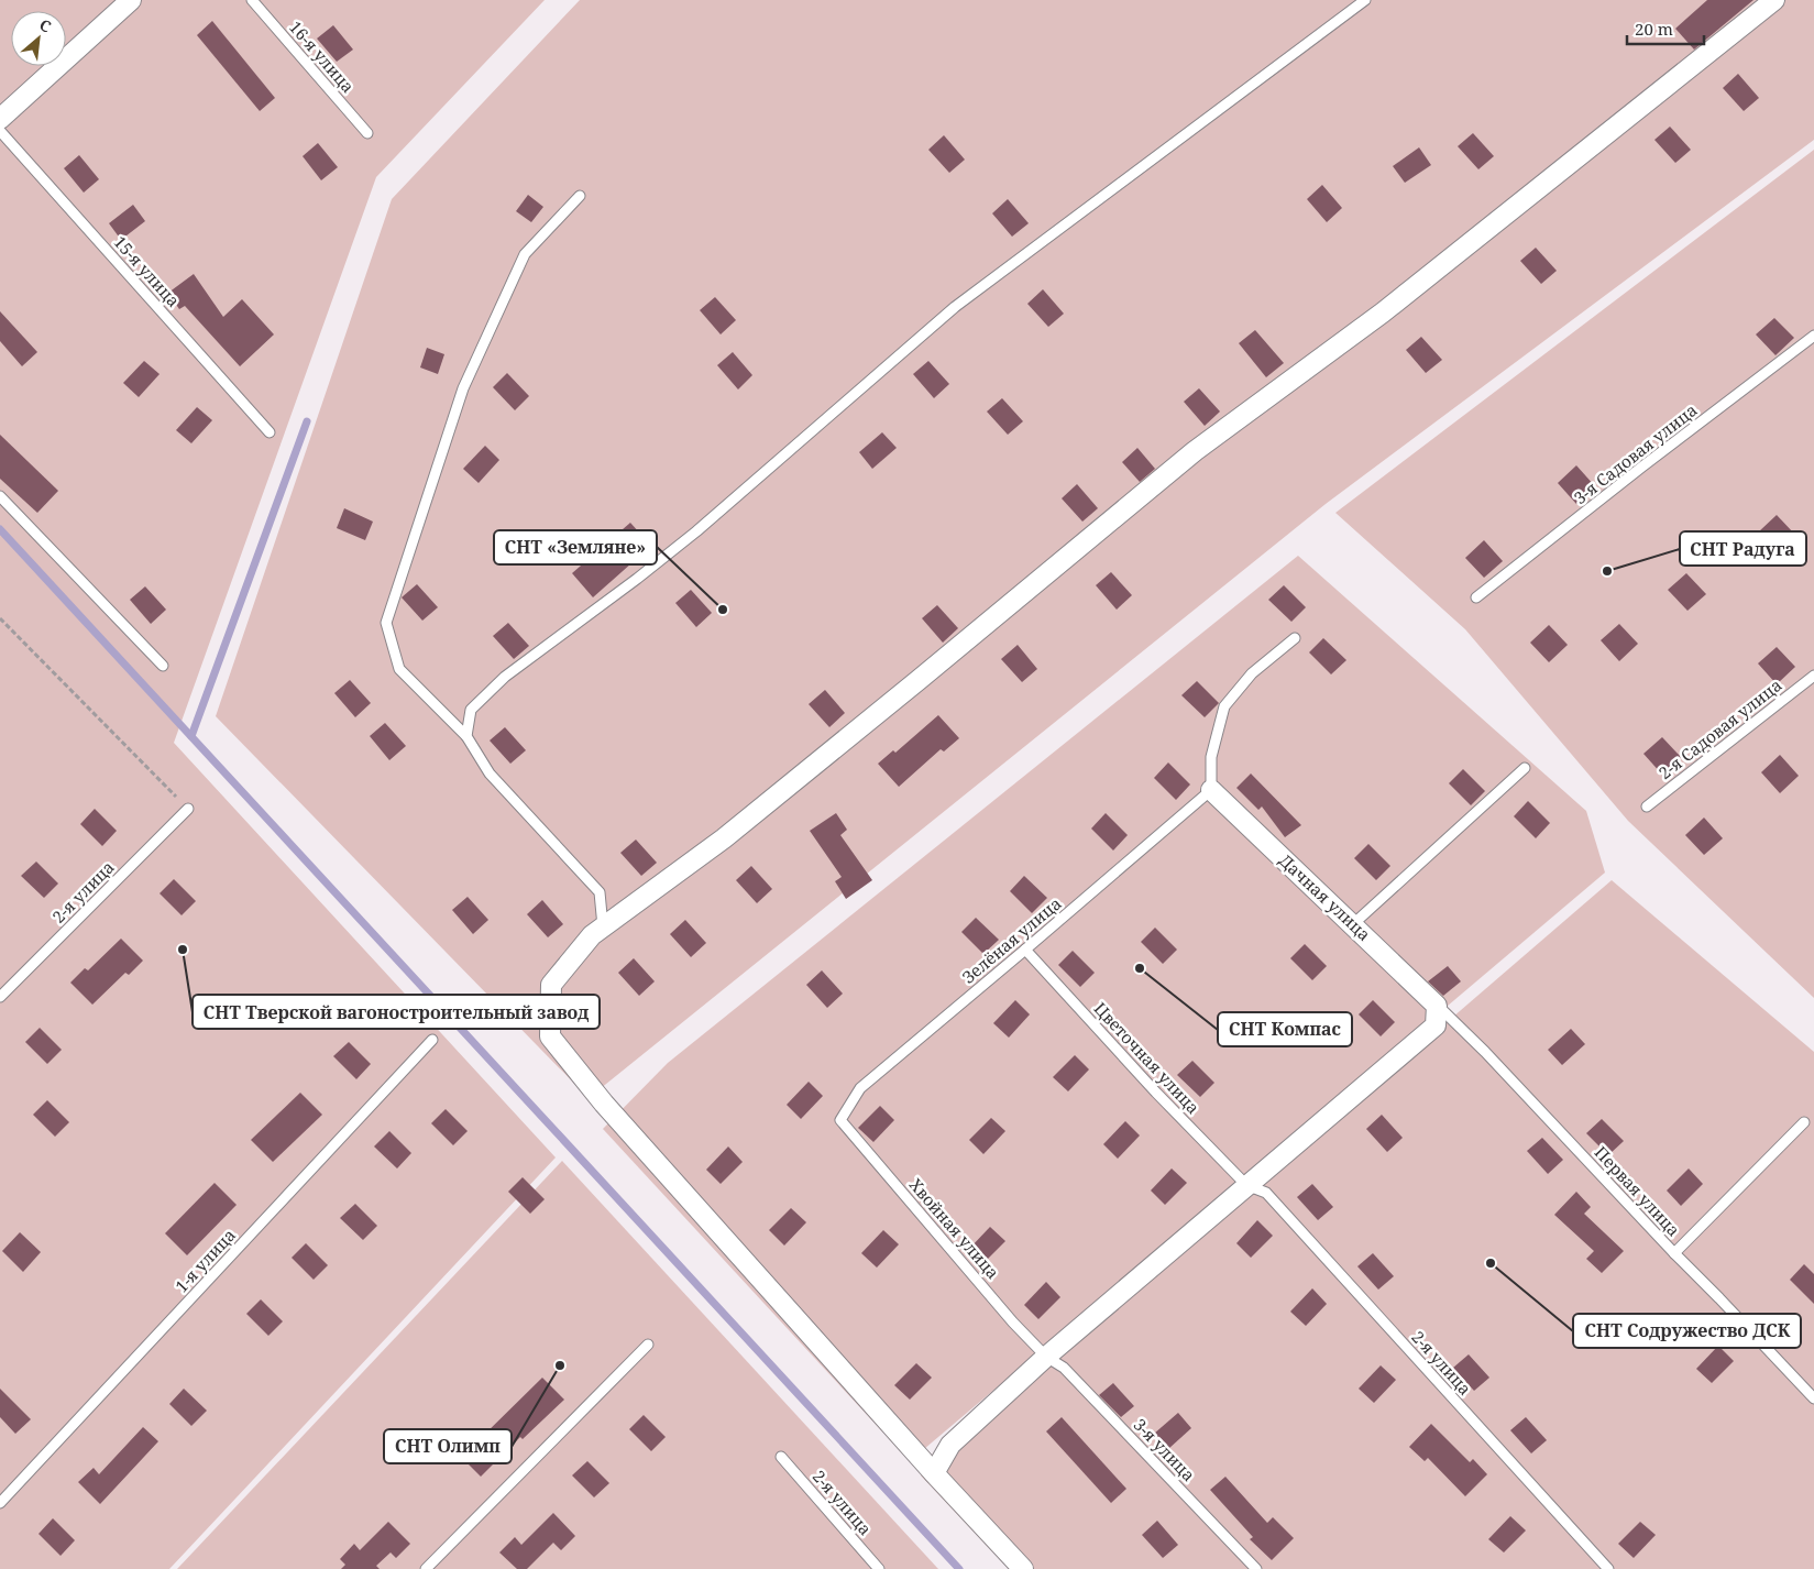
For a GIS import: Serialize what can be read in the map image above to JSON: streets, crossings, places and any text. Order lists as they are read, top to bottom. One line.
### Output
{"streets":{"street":["Дачная улица"],"lane":["16-я улица","15-я улица","3-я Садовая улица","2-я Садовая улица","2-я улица","Зелёная улица","Цветочная улица","Первая улица","Хвойная улица","1-я улица","3-я улица"]},"crossings":[["2-я улица","Цветочная улица"],["Дачная улица","Зелёная улица"],["Дачная улица","Первая улица"],["Зелёная улица","Цветочная улица"],["Зелёная улица","Хвойная улица"],["Хвойная улица","3-я улица"]],"places":["СНТ Радуга","СНТ «Земляне»","СНТ Тверской вагоностроительный завод","СНТ Компас","СНТ Содружество ДСК","СНТ Олимп"],"scale_bar":"20 m","north":"top right"}
